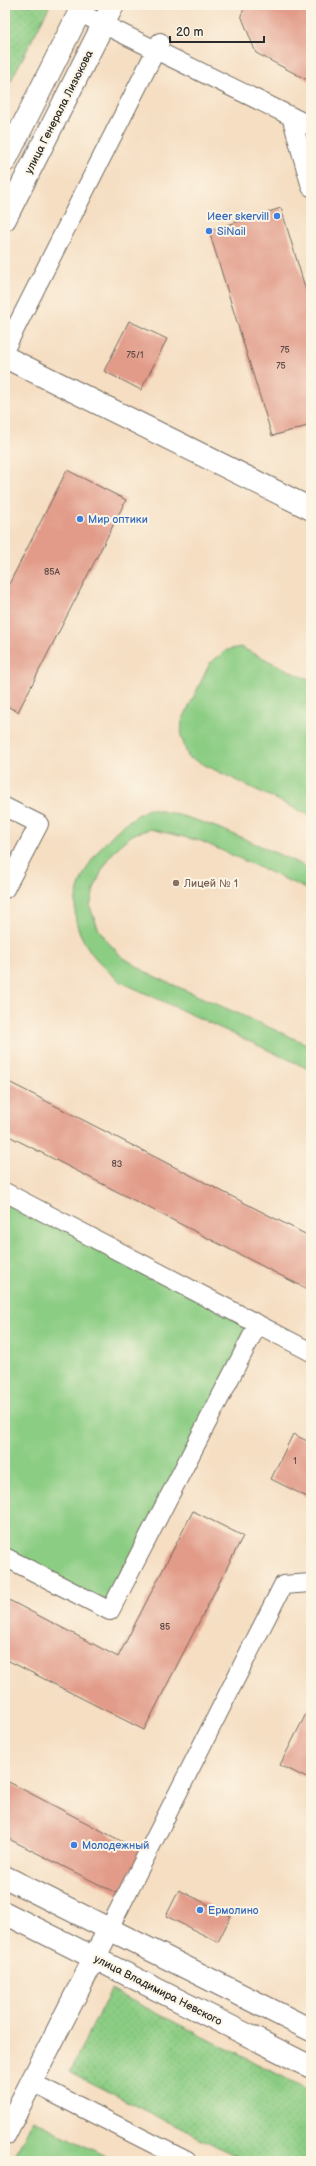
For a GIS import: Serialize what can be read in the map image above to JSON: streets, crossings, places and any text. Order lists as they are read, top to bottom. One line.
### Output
{"streets":{"street":["улица Генерала Лизюкова","улица Владимира Невского"]},"places":["Иeer skervill","SiNail","Мир оптики","Лицей № 1","Молодежный","Ермолино"],"house_numbers":["75","75/1","75","85А","83","1","85"],"scale_bar":"20 m"}
